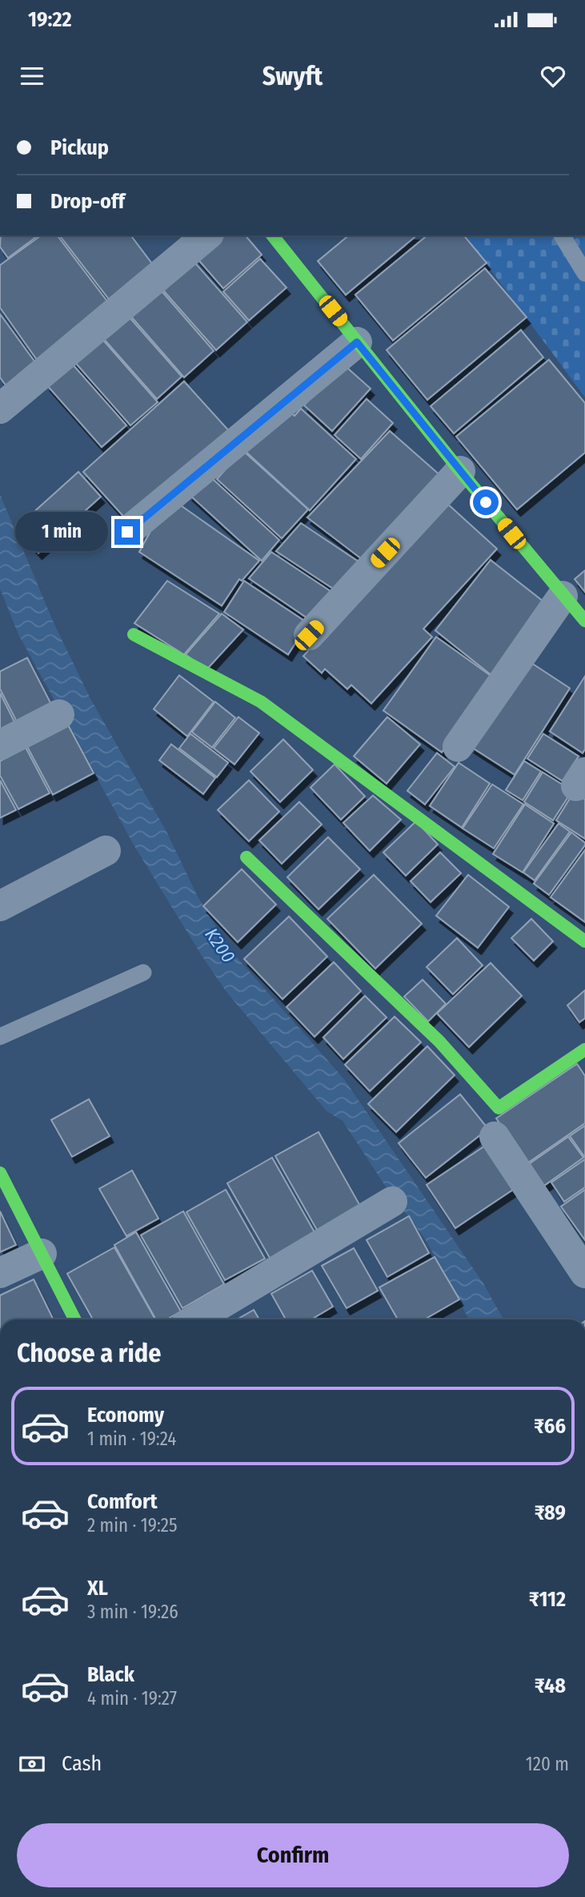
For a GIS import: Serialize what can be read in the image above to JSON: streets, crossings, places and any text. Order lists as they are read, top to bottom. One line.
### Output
{"water":["K200"],"page":{"status":"19:22","header":"Swyft","banner":["Pickup","Drop-off"],"bubble":"1 min","heading":"Choose a ride","list":[{"name":"Economy","note":"1 min · 19:24","value":"₹66"},{"name":"Comfort","note":"2 min · 19:25","value":"₹89"},{"name":"XL","note":"3 min · 19:26","value":"₹112"},{"name":"Black","note":"4 min · 19:27","value":"₹48"}],"pay":["Cash","120 m"],"buttons":"Confirm"}}
